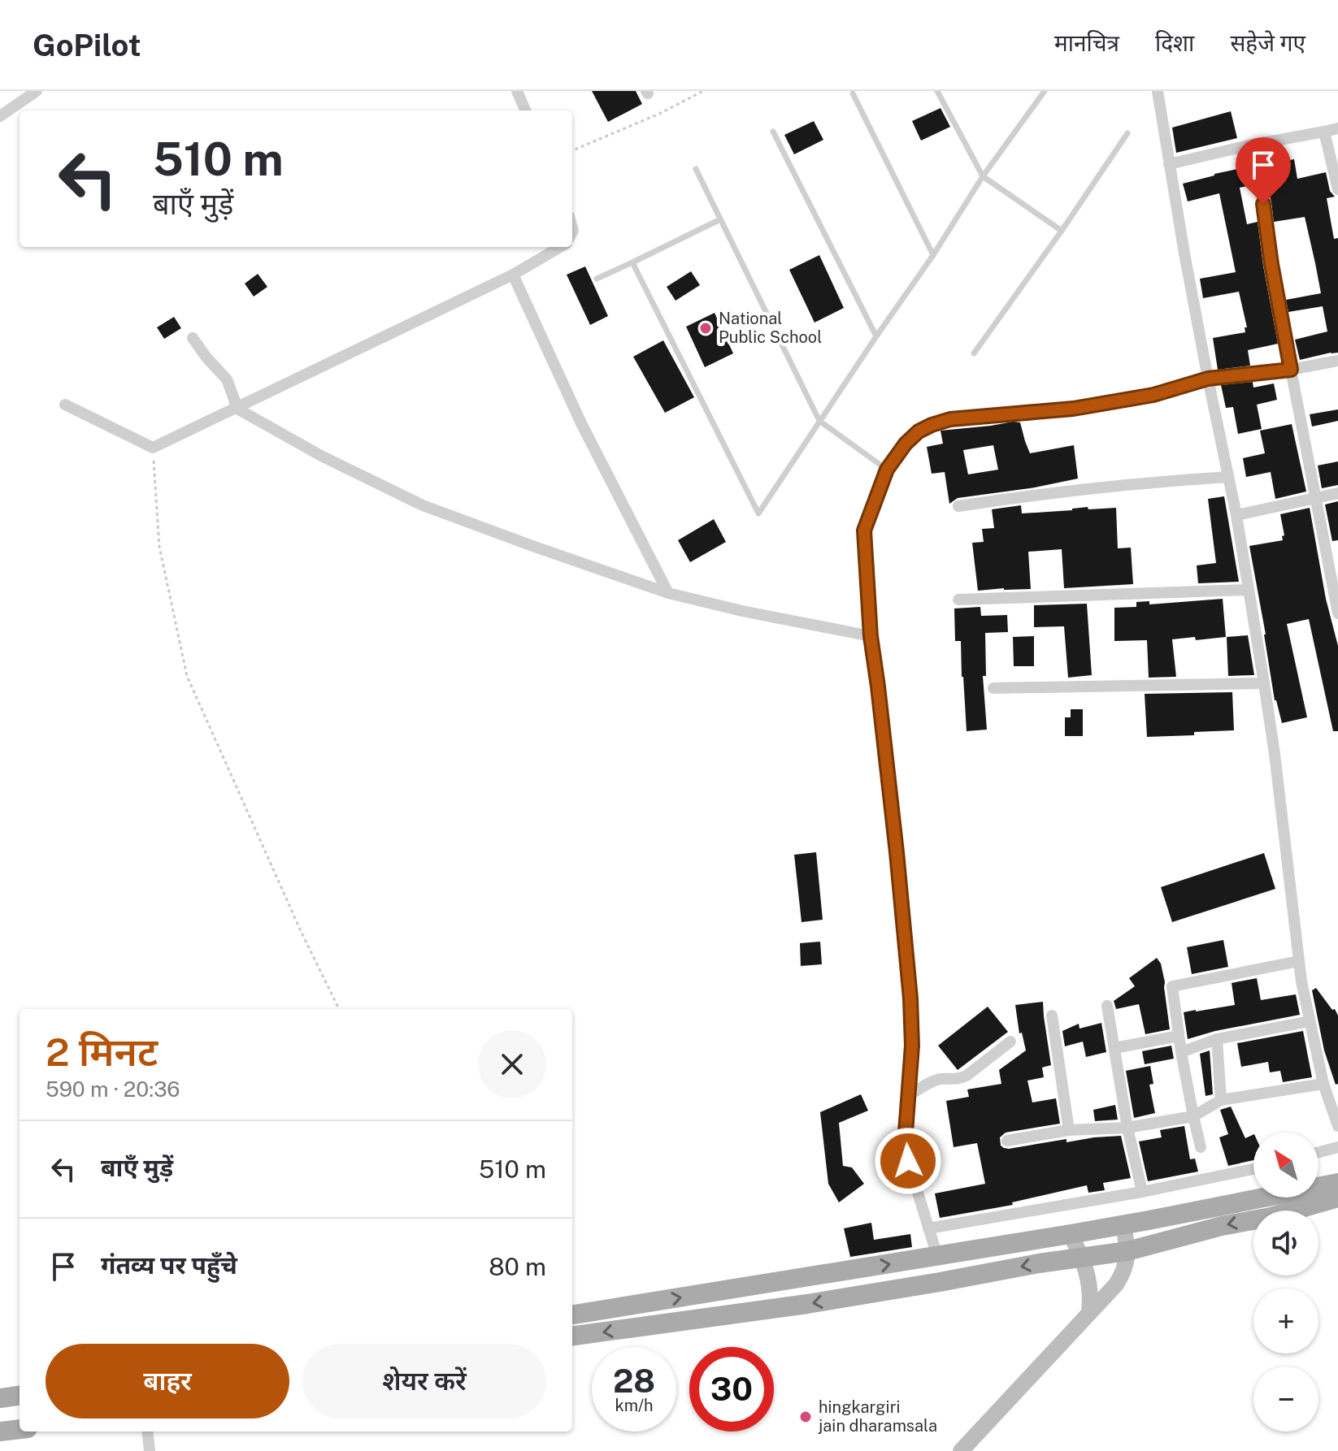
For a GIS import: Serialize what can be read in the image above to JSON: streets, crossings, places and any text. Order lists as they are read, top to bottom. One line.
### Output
{"places":["National Public School","hingkargiri jain dharamsala"],"north":"top left","page":{"header":"GoPilot","nav":["मानचित्र","दिशा","सहेजे गए"],"turn":["510 m","बाएँ मुड़ें"],"heading":["2 मिनट","590 m · 20:36"],"list":[{"name":"बाएँ मुड़ें","value":"510 m"},{"name":"गंतव्य पर पहुँचे","value":"80 m"}],"map_buttons":["+","−"],"buttons":["बाहर","शेयर करें"],"speed":"28 km/h","limit":"30"}}
